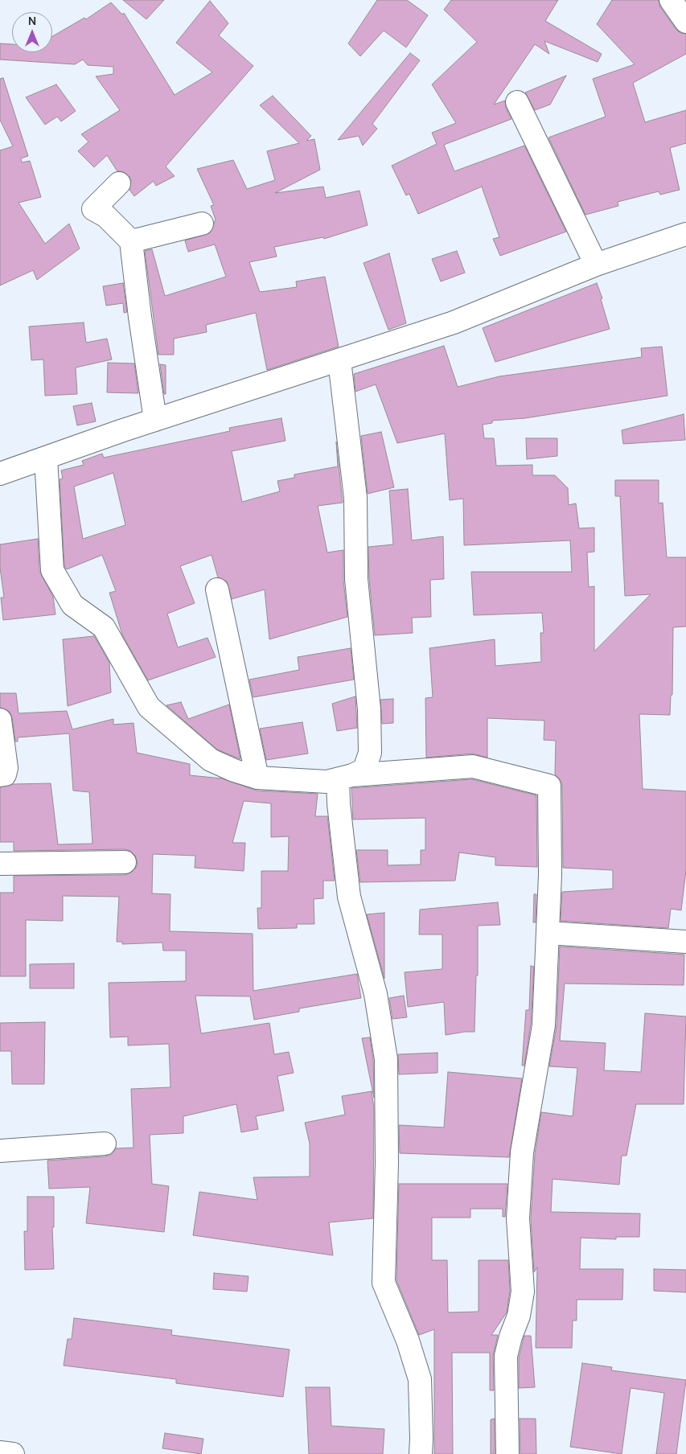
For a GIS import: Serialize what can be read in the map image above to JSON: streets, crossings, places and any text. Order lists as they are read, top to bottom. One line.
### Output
{"north":"top"}
